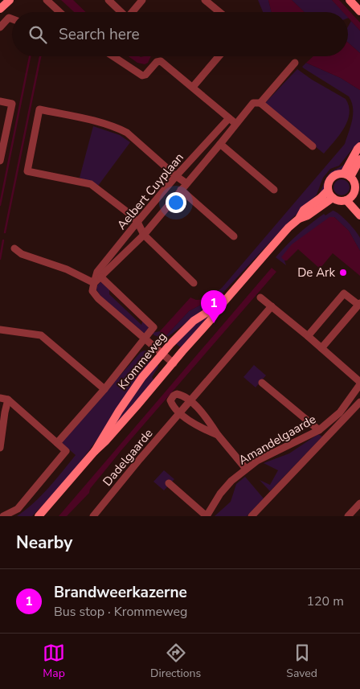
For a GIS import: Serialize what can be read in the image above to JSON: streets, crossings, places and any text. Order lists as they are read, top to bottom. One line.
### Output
{"streets":{"street":["Aelbert Cuyplaan","Krommeweg","Amandelgaarde","Dadelgaarde"]},"places":["De Ark"],"page":{"search":"Search here","pins":"1","heading":"Nearby","list":[{"mark":"1","name":"Brandweerkazerne","note":"Bus stop · Krommeweg","value":"120 m"}],"nav":["Map","Directions","Saved"]}}
